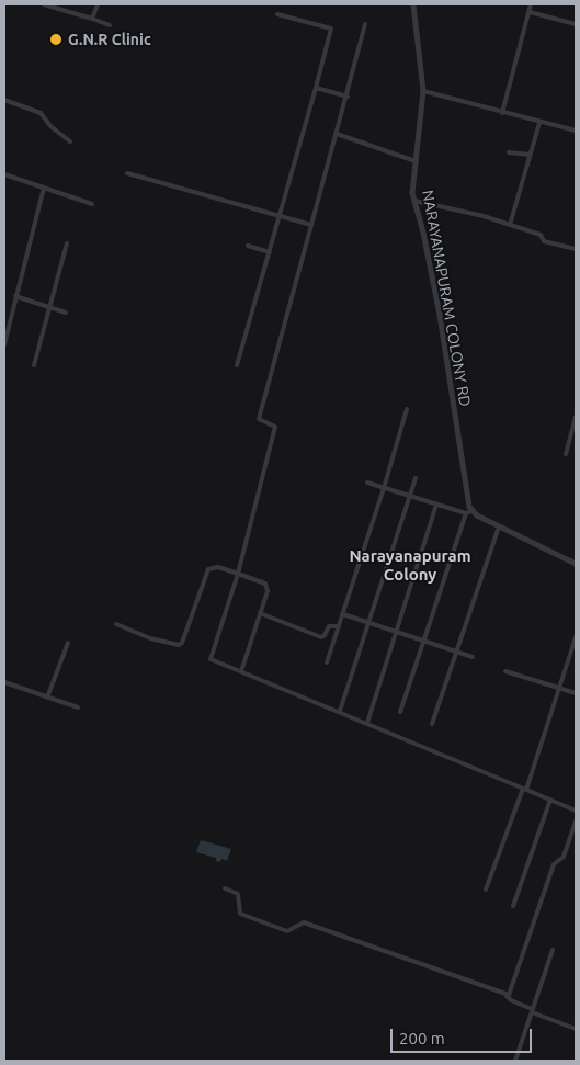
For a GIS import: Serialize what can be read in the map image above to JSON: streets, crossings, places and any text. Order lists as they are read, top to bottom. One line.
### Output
{"streets":{"street":["NARAYANAPURAM COLONY RD"]},"districts":["Narayanapuram Colony"],"places":["G.N.R Clinic"],"scale_bar":"200 m"}
